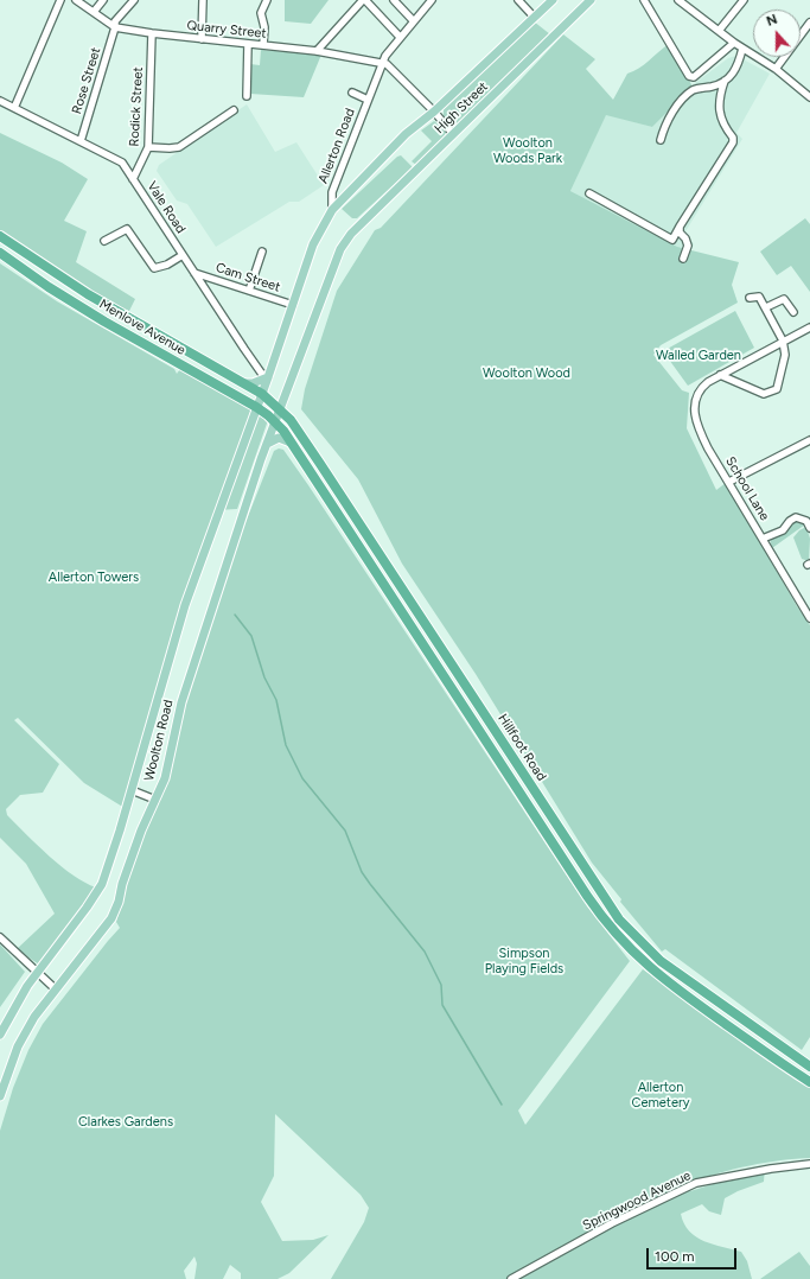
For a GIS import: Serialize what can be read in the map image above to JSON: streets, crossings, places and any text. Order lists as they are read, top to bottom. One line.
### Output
{"streets":{"highway":["Menlove Avenue","Hillfoot Road"],"main road":["High Street","Allerton Road","Woolton Road"],"street":["Quarry Street","Rose Street","Rodick Street","Vale Road","Cam Street","School Lane","Springwood Avenue"]},"crossings":[["Quarry Street","Rose Street"],["Quarry Street","Rodick Street"],["Quarry Street","Allerton Road"],["Rose Street","Vale Road"],["Rodick Street","Vale Road"],["High Street","Allerton Road"],["High Street","Woolton Road"],["High Street","Hillfoot Road"],["Allerton Road","Vale Road"],["Allerton Road","Cam Street"],["Allerton Road","Menlove Avenue"],["Allerton Road","Woolton Road"],["Allerton Road","Hillfoot Road"],["Vale Road","Cam Street"],["Menlove Avenue","Woolton Road"],["Menlove Avenue","Hillfoot Road"],["Woolton Road","Hillfoot Road"]],"parks":["Woolton Woods Park","Walled Garden","Woolton Wood","Allerton Towers","Simpson Playing Fields","Allerton Cemetery","Clarkes Gardens"],"scale_bar":"100 m","north":"top"}
